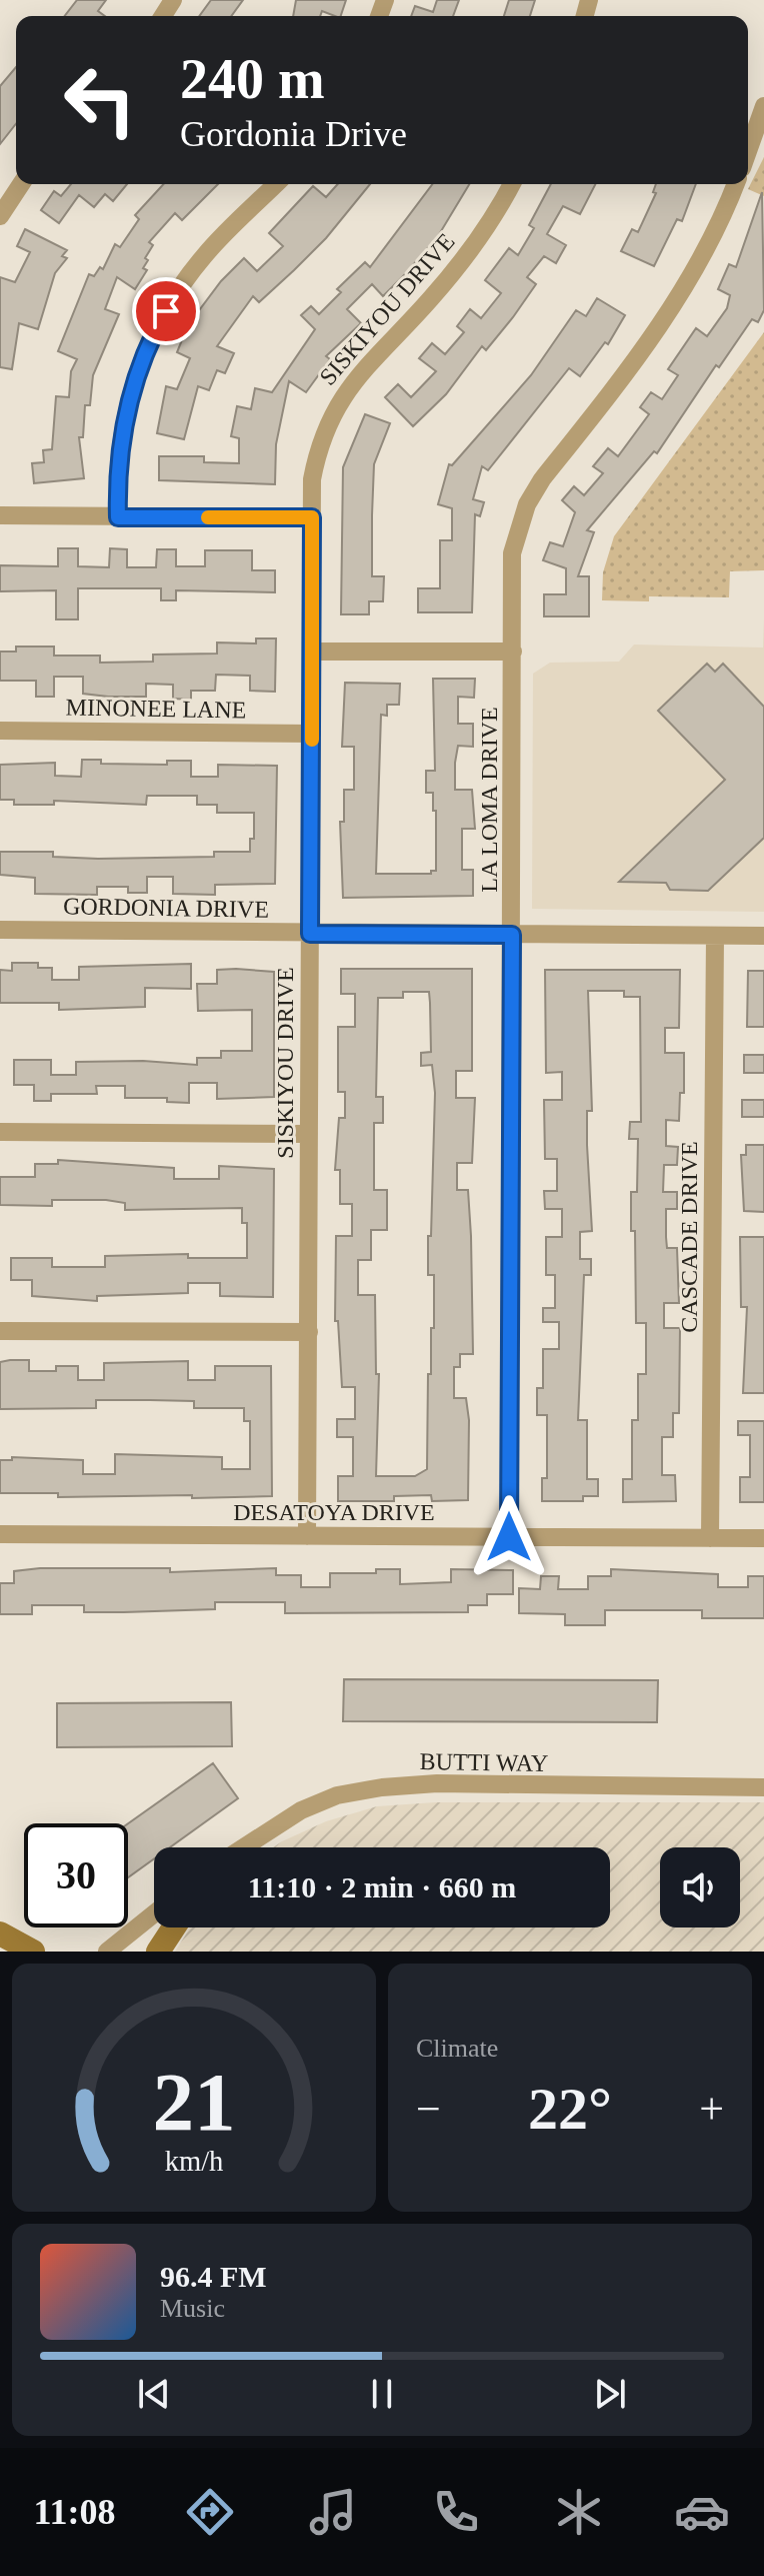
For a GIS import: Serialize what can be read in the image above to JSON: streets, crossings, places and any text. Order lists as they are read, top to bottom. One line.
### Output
{"streets":{"street":["SISKIYOU DRIVE","MINONEE LANE","LA LOMA DRIVE","GORDONIA DRIVE","CASCADE DRIVE","DESATOYA DRIVE","BUTTI WAY"]},"crossings":[["SISKIYOU DRIVE","MINONEE LANE"],["SISKIYOU DRIVE","GORDONIA DRIVE"],["SISKIYOU DRIVE","DESATOYA DRIVE"],["LA LOMA DRIVE","GORDONIA DRIVE"],["LA LOMA DRIVE","DESATOYA DRIVE"],["GORDONIA DRIVE","CASCADE DRIVE"],["CASCADE DRIVE","DESATOYA DRIVE"]],"page":{"turn":["240 m","Gordonia Drive"],"limit":"30","trip":"11:10 · 2 min · 660 m","tile":"Climate","heat":["−","22°","+"],"song":["96.4 FM","Music"],"tabs":"11:08","gauge":["21","km/h"]}}
